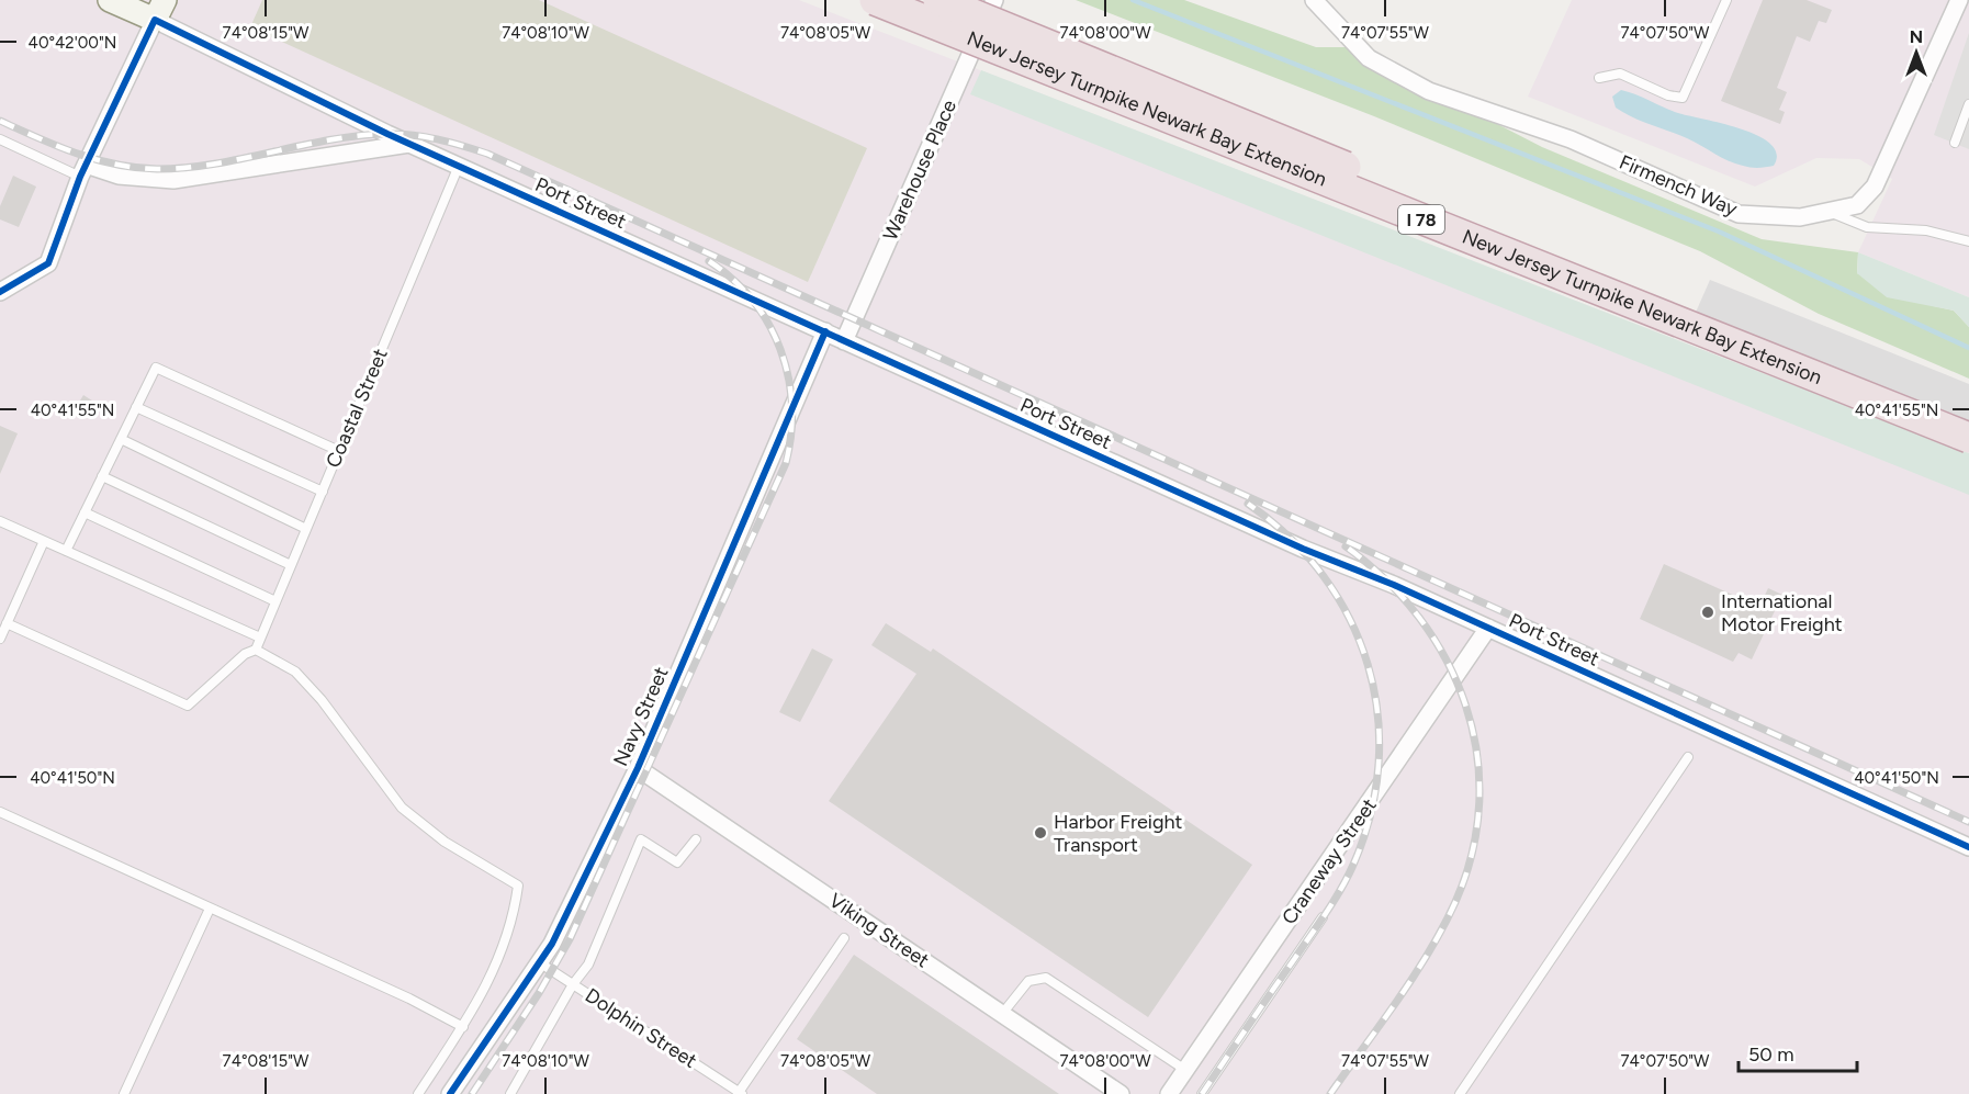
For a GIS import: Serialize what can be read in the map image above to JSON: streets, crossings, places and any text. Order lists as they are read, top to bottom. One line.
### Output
{"streets":{"highway":["New Jersey Turnpike Newark Bay Extension","I 78"],"main road":["Port Street"],"street":["Warehouse Place","Firmench Way","Navy Street","Craneway Street","Viking Street"],"lane":["Coastal Street","Dolphin Street"]},"crossings":[["Warehouse Place","Port Street"],["Port Street","Coastal Street"],["Port Street","Navy Street"],["Port Street","Craneway Street"],["Navy Street","Viking Street"],["Navy Street","Dolphin Street"]],"places":["International Motor Freight","Harbor Freight Transport"],"scale_bar":"50 m","north":"top","coordinates":["74°08'15\"W","74°08'10\"W","74°08'05\"W","74°08'00\"W","74°07'55\"W","74°07'50\"W","40°42'00\"N","40°41'55\"N","40°41'50\"N"]}
